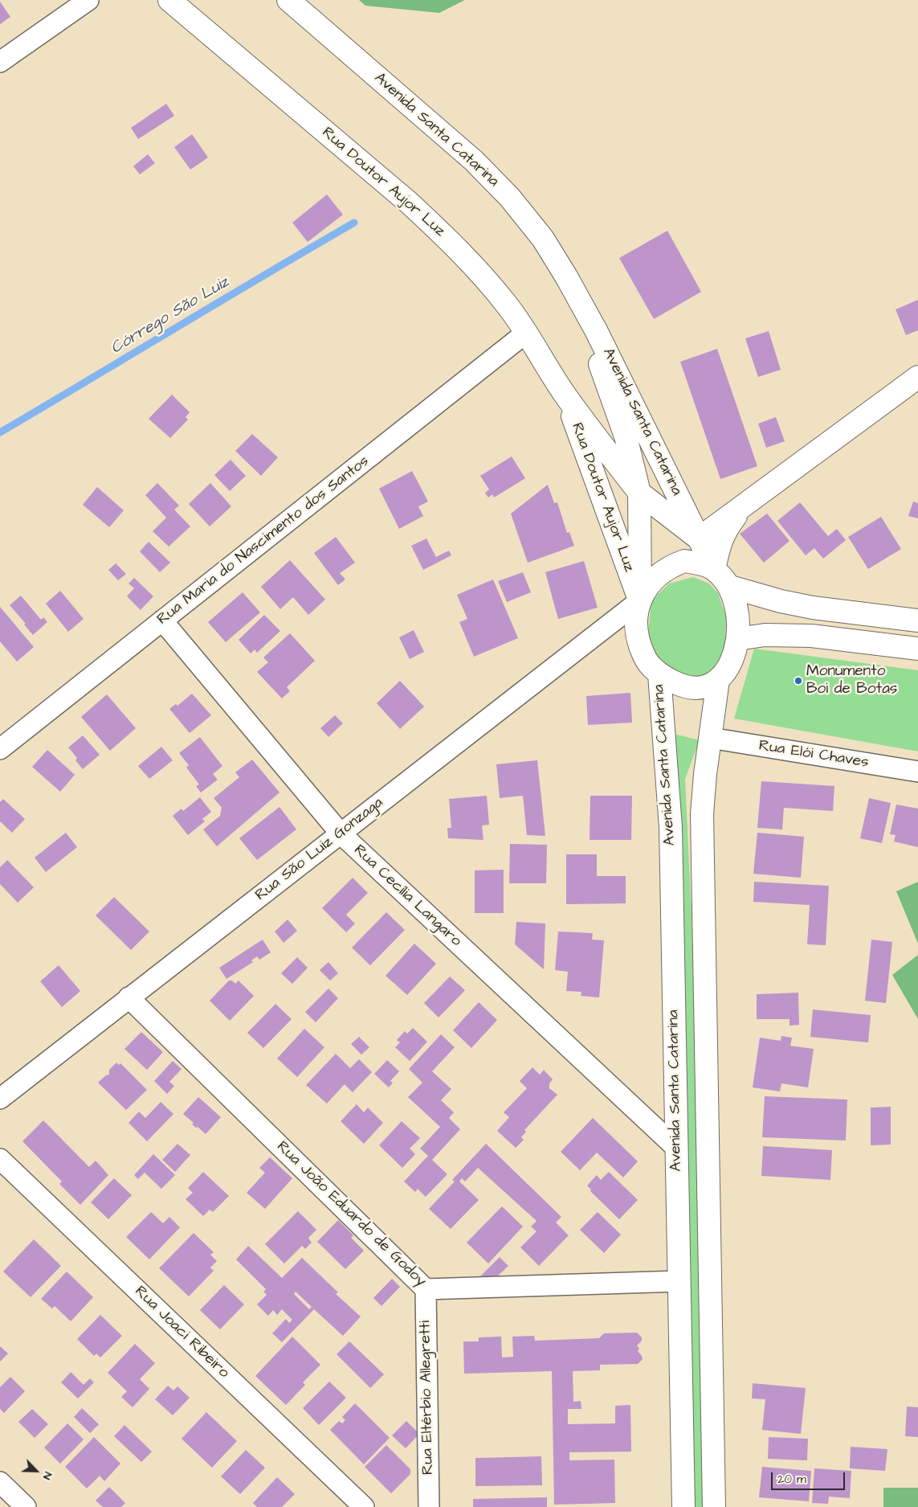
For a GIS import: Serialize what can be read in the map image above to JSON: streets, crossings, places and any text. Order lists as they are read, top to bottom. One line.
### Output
{"streets":{"main road":["Avenida Santa Catarina","Rua Doutor Aujor Luz"],"street":["Rua Maria do Nascimento dos Santos","Rua Elói Chaves","Rua São Luiz Gonzaga","Rua Cecília Langaro","Rua João Eduardo de Godoy","Rua Joaci Ribeiro","Rua Eltérbio Allegretti"]},"crossings":[["Avenida Santa Catarina","Rua Doutor Aujor Luz"],["Avenida Santa Catarina","Rua Elói Chaves"],["Avenida Santa Catarina","Rua São Luiz Gonzaga"],["Avenida Santa Catarina","Rua Cecília Langaro"],["Avenida Santa Catarina","Rua João Eduardo de Godoy"],["Rua Doutor Aujor Luz","Rua Maria do Nascimento dos Santos"],["Rua Doutor Aujor Luz","Rua São Luiz Gonzaga"],["Rua Maria do Nascimento dos Santos","Rua Cecília Langaro"],["Rua São Luiz Gonzaga","Rua Cecília Langaro"],["Rua São Luiz Gonzaga","Rua João Eduardo de Godoy"],["Rua João Eduardo de Godoy","Rua Eltérbio Allegretti"]],"water":["Córrego São Luiz"],"places":["Monumento Boi de Botas"],"scale_bar":"20 m","north":"bottom right"}
